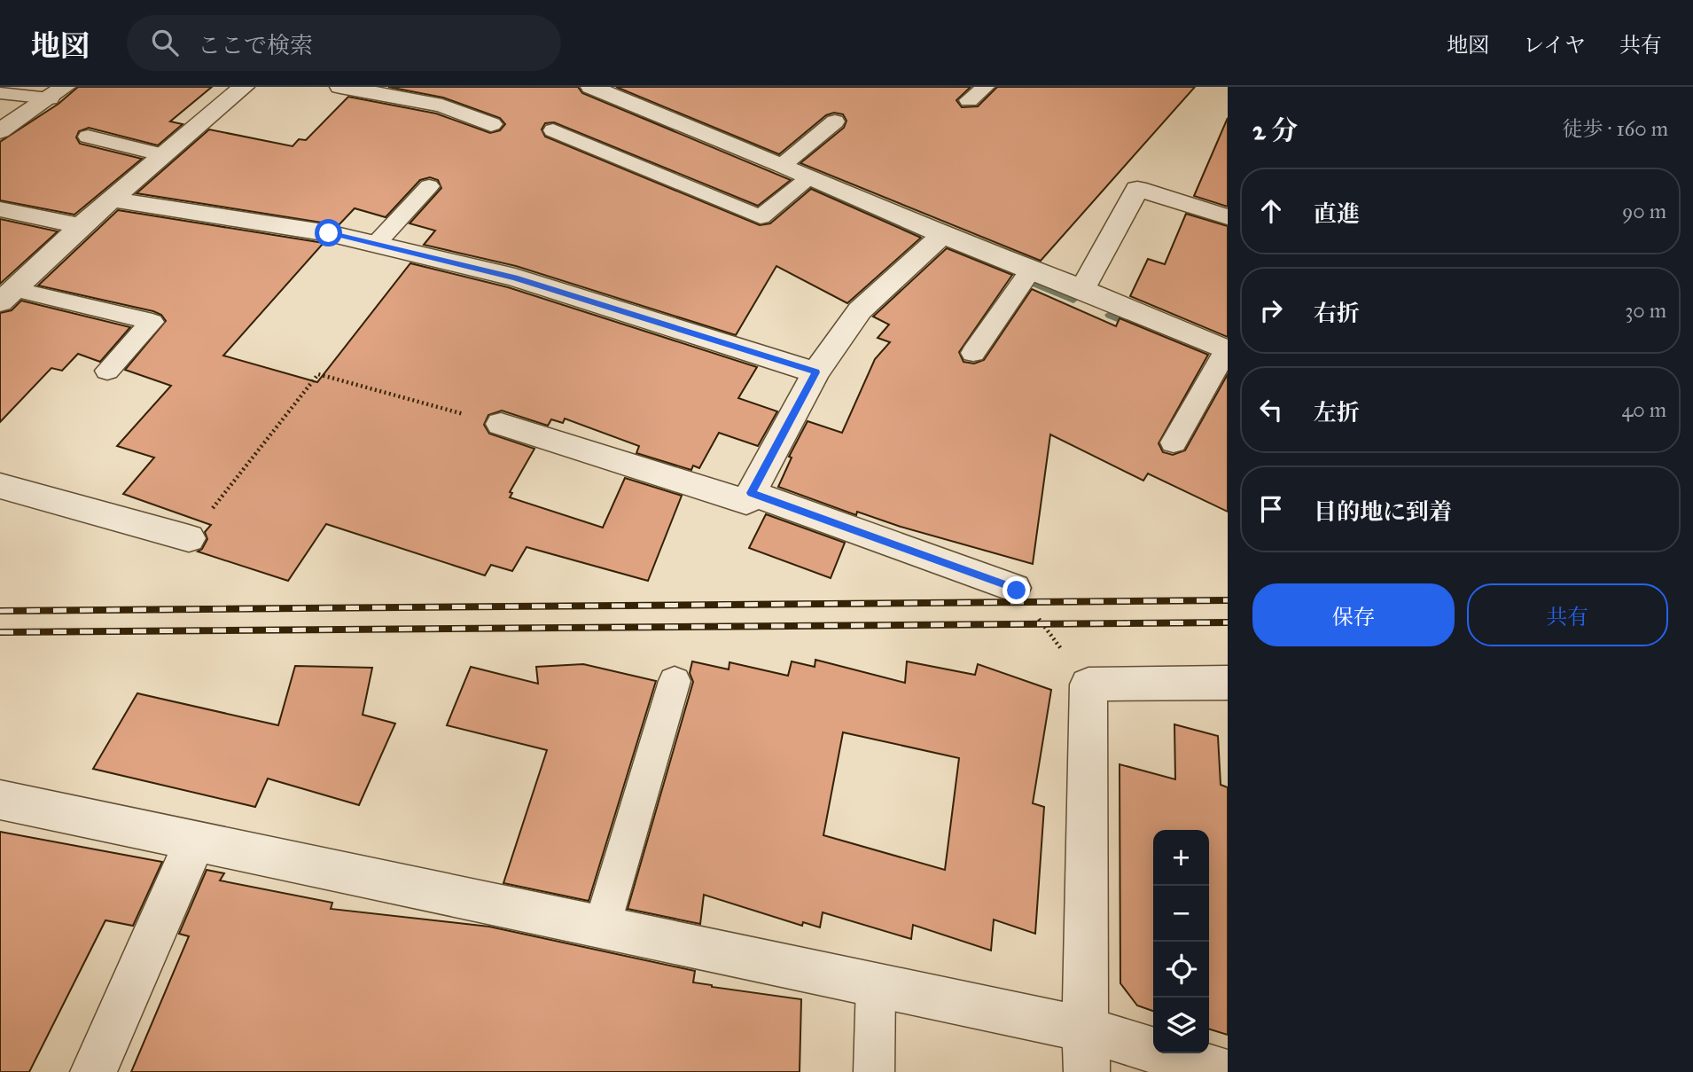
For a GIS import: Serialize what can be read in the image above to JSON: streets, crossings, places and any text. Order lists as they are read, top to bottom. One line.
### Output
{"page":{"header":"地図","search":"ここで検索","nav":["地図","レイヤ","共有"],"heading":["2 分","徒歩 · 160 m"],"list":[["直進","90 m"],["右折","30 m"],["左折","40 m"],"目的地に到着"],"buttons":["保存","共有"],"map_buttons":["+","−"]}}
